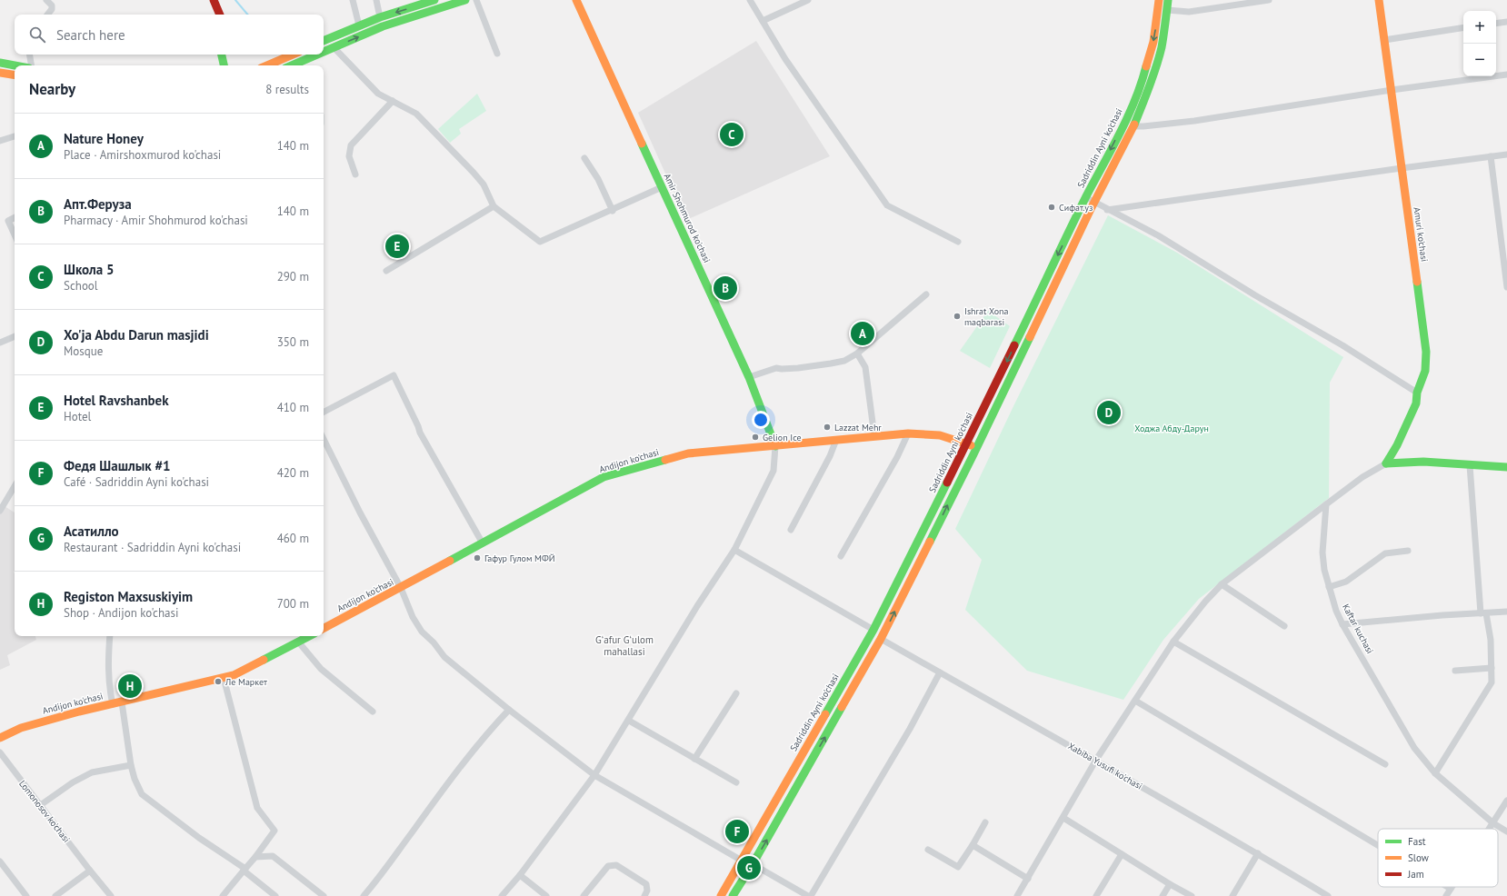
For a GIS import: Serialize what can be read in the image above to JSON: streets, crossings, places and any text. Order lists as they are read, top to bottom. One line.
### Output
{"streets":{"main road":["Sadriddin Ayni ko'chasi","Amir Shohmurod ko'chasi","Amuri ko'chasi","Andijon ko'chasi"],"street":["Kaftar kuchasi","Xabiba Yusufi ko'chasi","Lomonosov ko'chasi"]},"crossings":[["Sadriddin Ayni ko'chasi","Andijon ko'chasi"],["Amir Shohmurod ko'chasi","Andijon ko'chasi"]],"districts":["Gʻafur Gʻulom mahallasi"],"parks":["Ходжа Абду-Дарун"],"places":["Сифат.уз","Ishrat Хоnа mаqbаrasi","Lazzat Mehr","Gelion Ice","Гафур Гулом МФЙ","Ле Маркет"],"legend":["Fast","Slow","Jam"],"page":{"map_buttons":["+","−"],"search":"Search here","heading":["Nearby","8 results"],"list":[{"mark":"A","name":"Nature Honey","note":"Place · Amirshoxmurod ko'chasi","value":"140 m"},{"mark":"B","name":"Апт.Феруза","note":"Pharmacy · Amir Shohmurod ko'chasi","value":"140 m"},{"mark":"C","name":"Школа 5","note":"School","value":"290 m"},{"mark":"D","name":"Xo'ja Abdu Darun masjidi","note":"Mosque","value":"350 m"},{"mark":"E","name":"Hotel Ravshanbek","note":"Hotel","value":"410 m"},{"mark":"F","name":"Федя Шашлык #1","note":"Café · Sadriddin Ayni ko'chasi","value":"420 m"},{"mark":"G","name":"Асатилло","note":"Restaurant · Sadriddin Ayni ko'chasi","value":"460 m"},{"mark":"H","name":"Registon Maxsuskiyim","note":"Shop · Andijon ko'chasi","value":"700 m"}],"pins":["C","E","B","A","D","H","F","G"]}}
